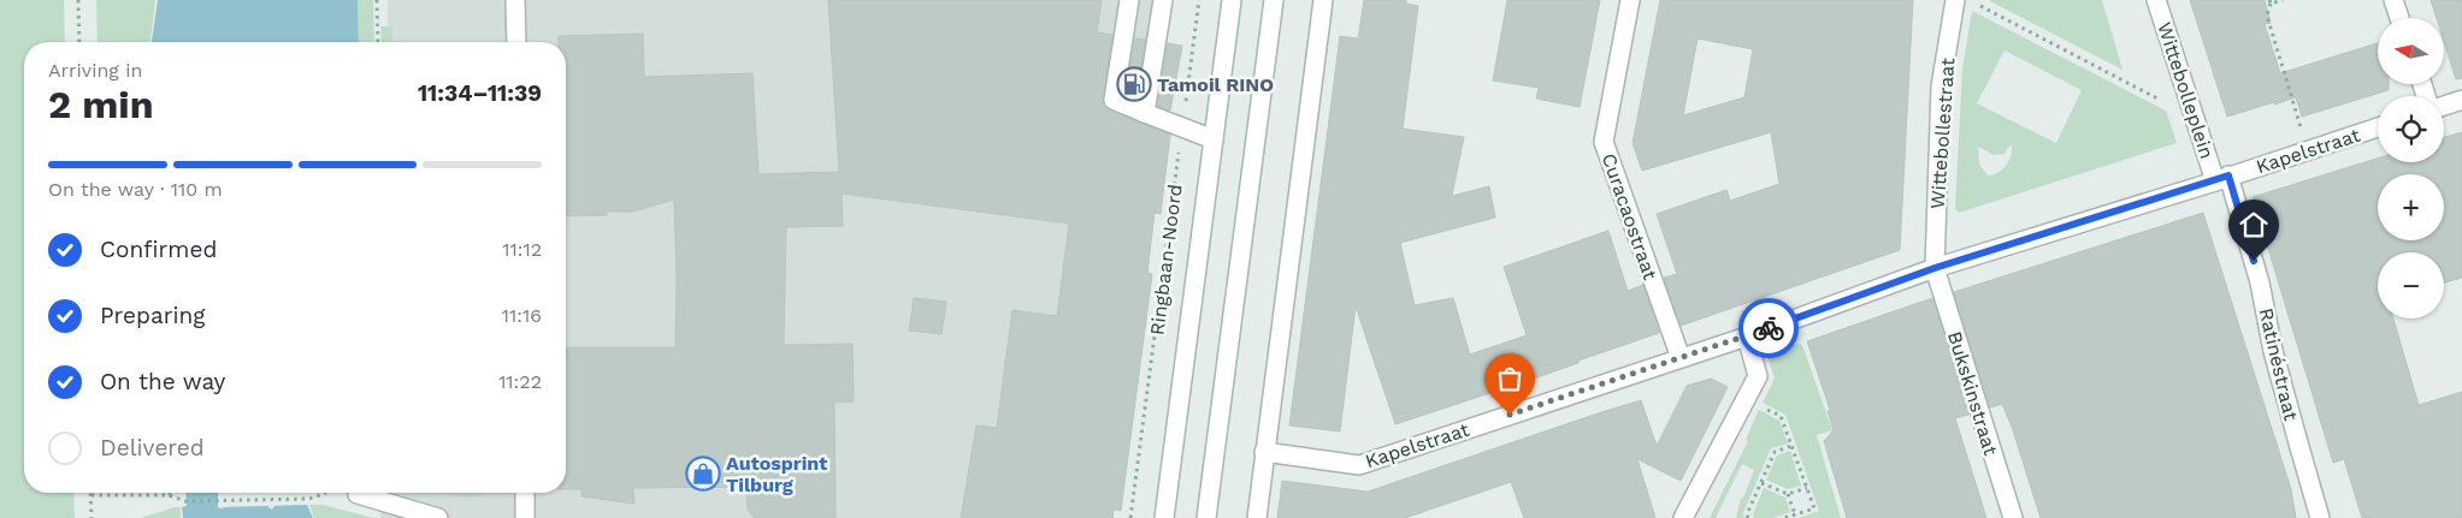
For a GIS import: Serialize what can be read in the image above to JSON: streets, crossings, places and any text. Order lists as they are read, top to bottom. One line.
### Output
{"streets":{"street":["Wittebolleplein","Wittebollestraat","Kapelstraat","Curacaostraat","Ringbaan-Noord","Ratinéstraat","Bukskinstraat"]},"crossings":[["Wittebolleplein","Kapelstraat"],["Wittebolleplein","Ratinéstraat"],["Wittebollestraat","Kapelstraat"],["Wittebollestraat","Bukskinstraat"],["Kapelstraat","Curacaostraat"],["Kapelstraat","Ratinéstraat"],["Kapelstraat","Bukskinstraat"]],"places":{"fuel station":["Tamoil RINO"],"shop":["Autosprint Tilburg"]},"north":"left","page":{"map_buttons":["+","−"],"heading":["2 min","Arriving in","11:34–11:39"],"bar":"On the way · 110 m","list":[["Confirmed","11:12"],["Preparing","11:16"],["On the way","11:22"],"Delivered"]}}
